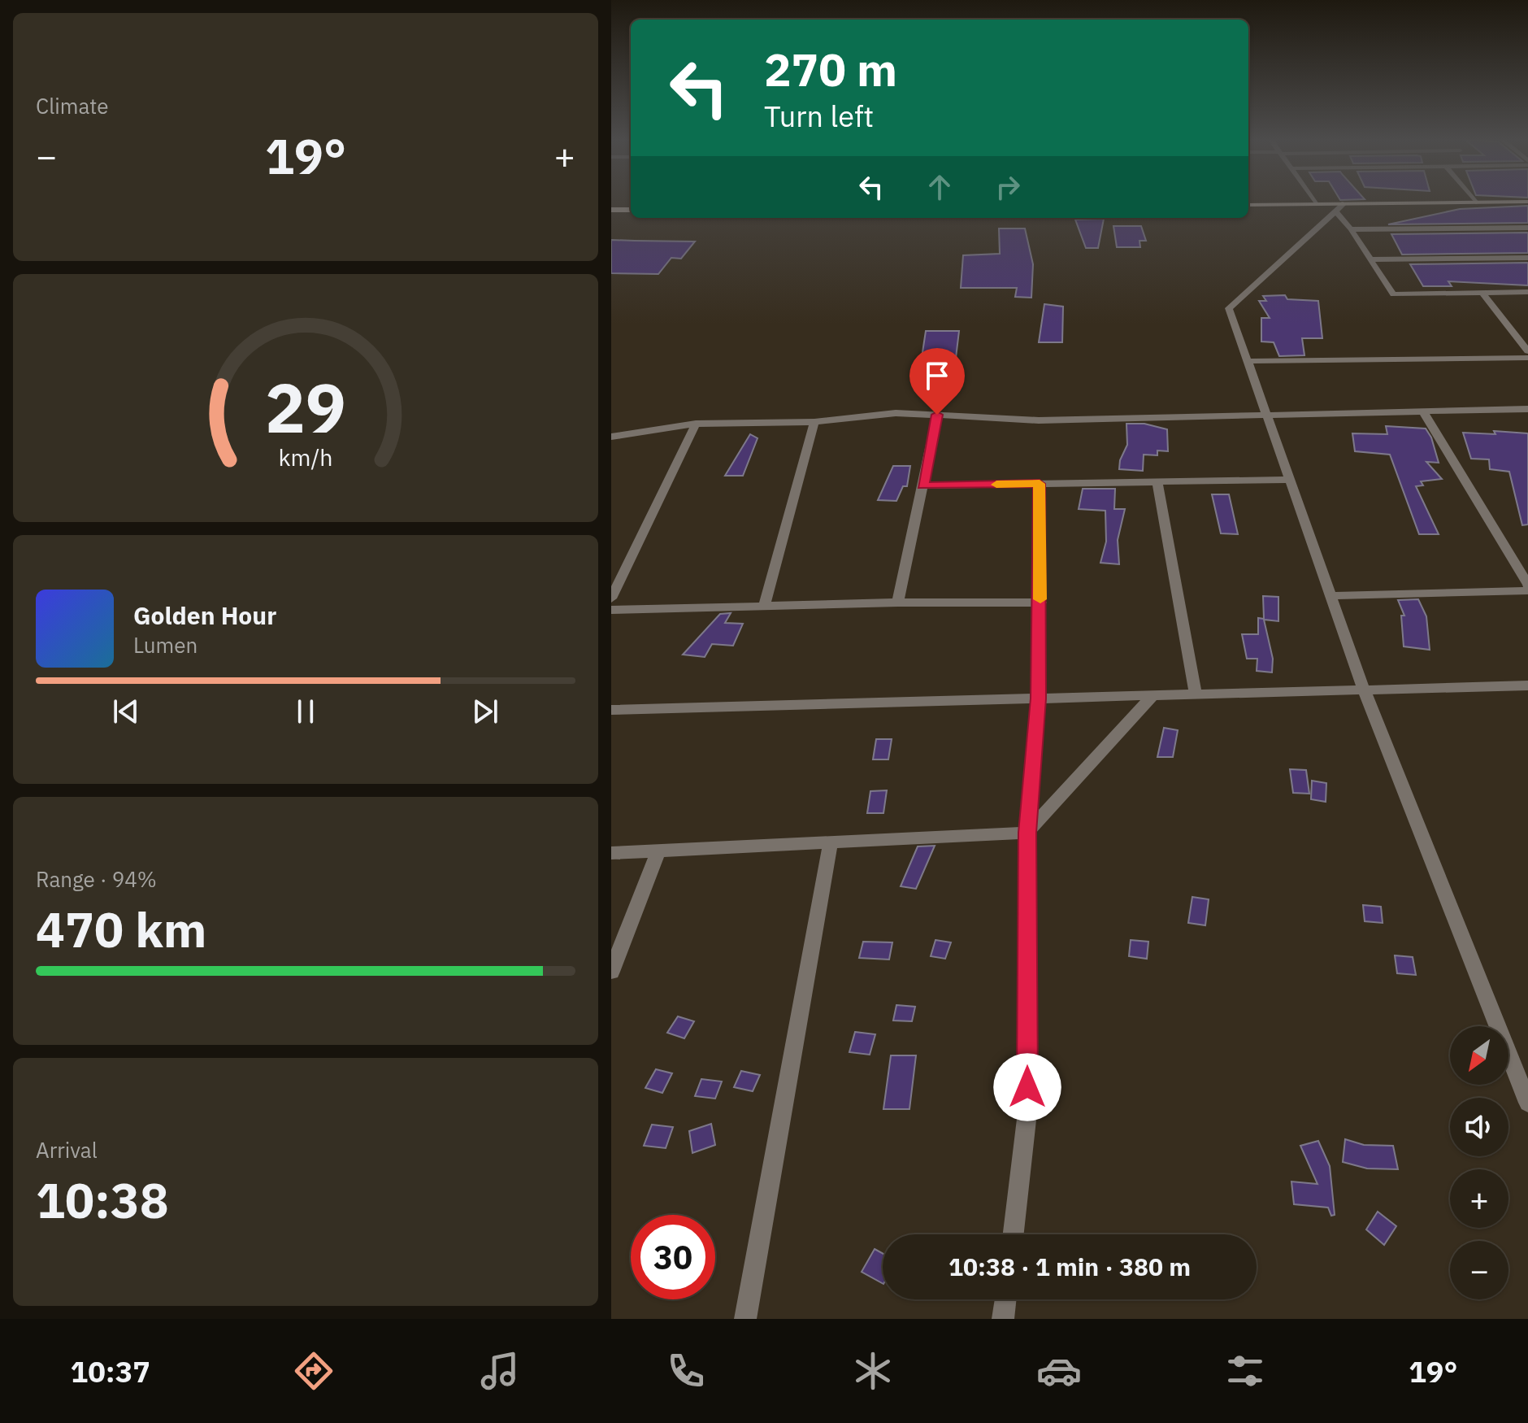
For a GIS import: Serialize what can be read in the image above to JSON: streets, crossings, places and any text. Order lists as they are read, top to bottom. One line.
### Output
{"north":"bottom left","page":{"tile":["Climate",["Range · 94%","470 km"],["Arrival","10:38"]],"turn":["270 m","Turn left"],"heat":["−","19°","+"],"song":["Golden Hour","Lumen"],"map_buttons":["+","−"],"limit":"30","trip":"10:38 · 1 min · 380 m","tabs":["10:37","19°"],"gauge":["29","km/h"]}}
